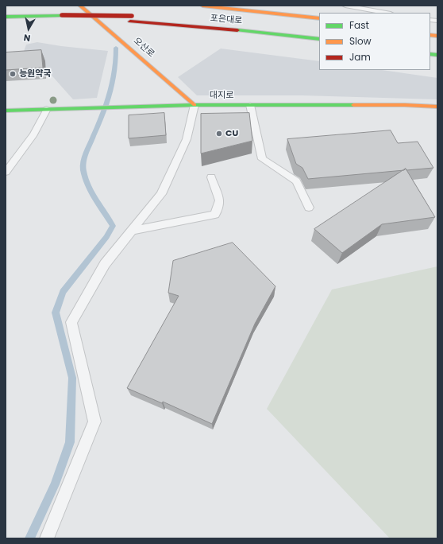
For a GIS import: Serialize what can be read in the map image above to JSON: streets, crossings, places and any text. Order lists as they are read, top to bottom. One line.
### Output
{"streets":{"main road":["포은대로","오산로","대지로"]},"crossings":[["오산로","대지로"]],"places":["능원약국","CU"],"legend":["Fast","Slow","Jam"],"north":"bottom"}
